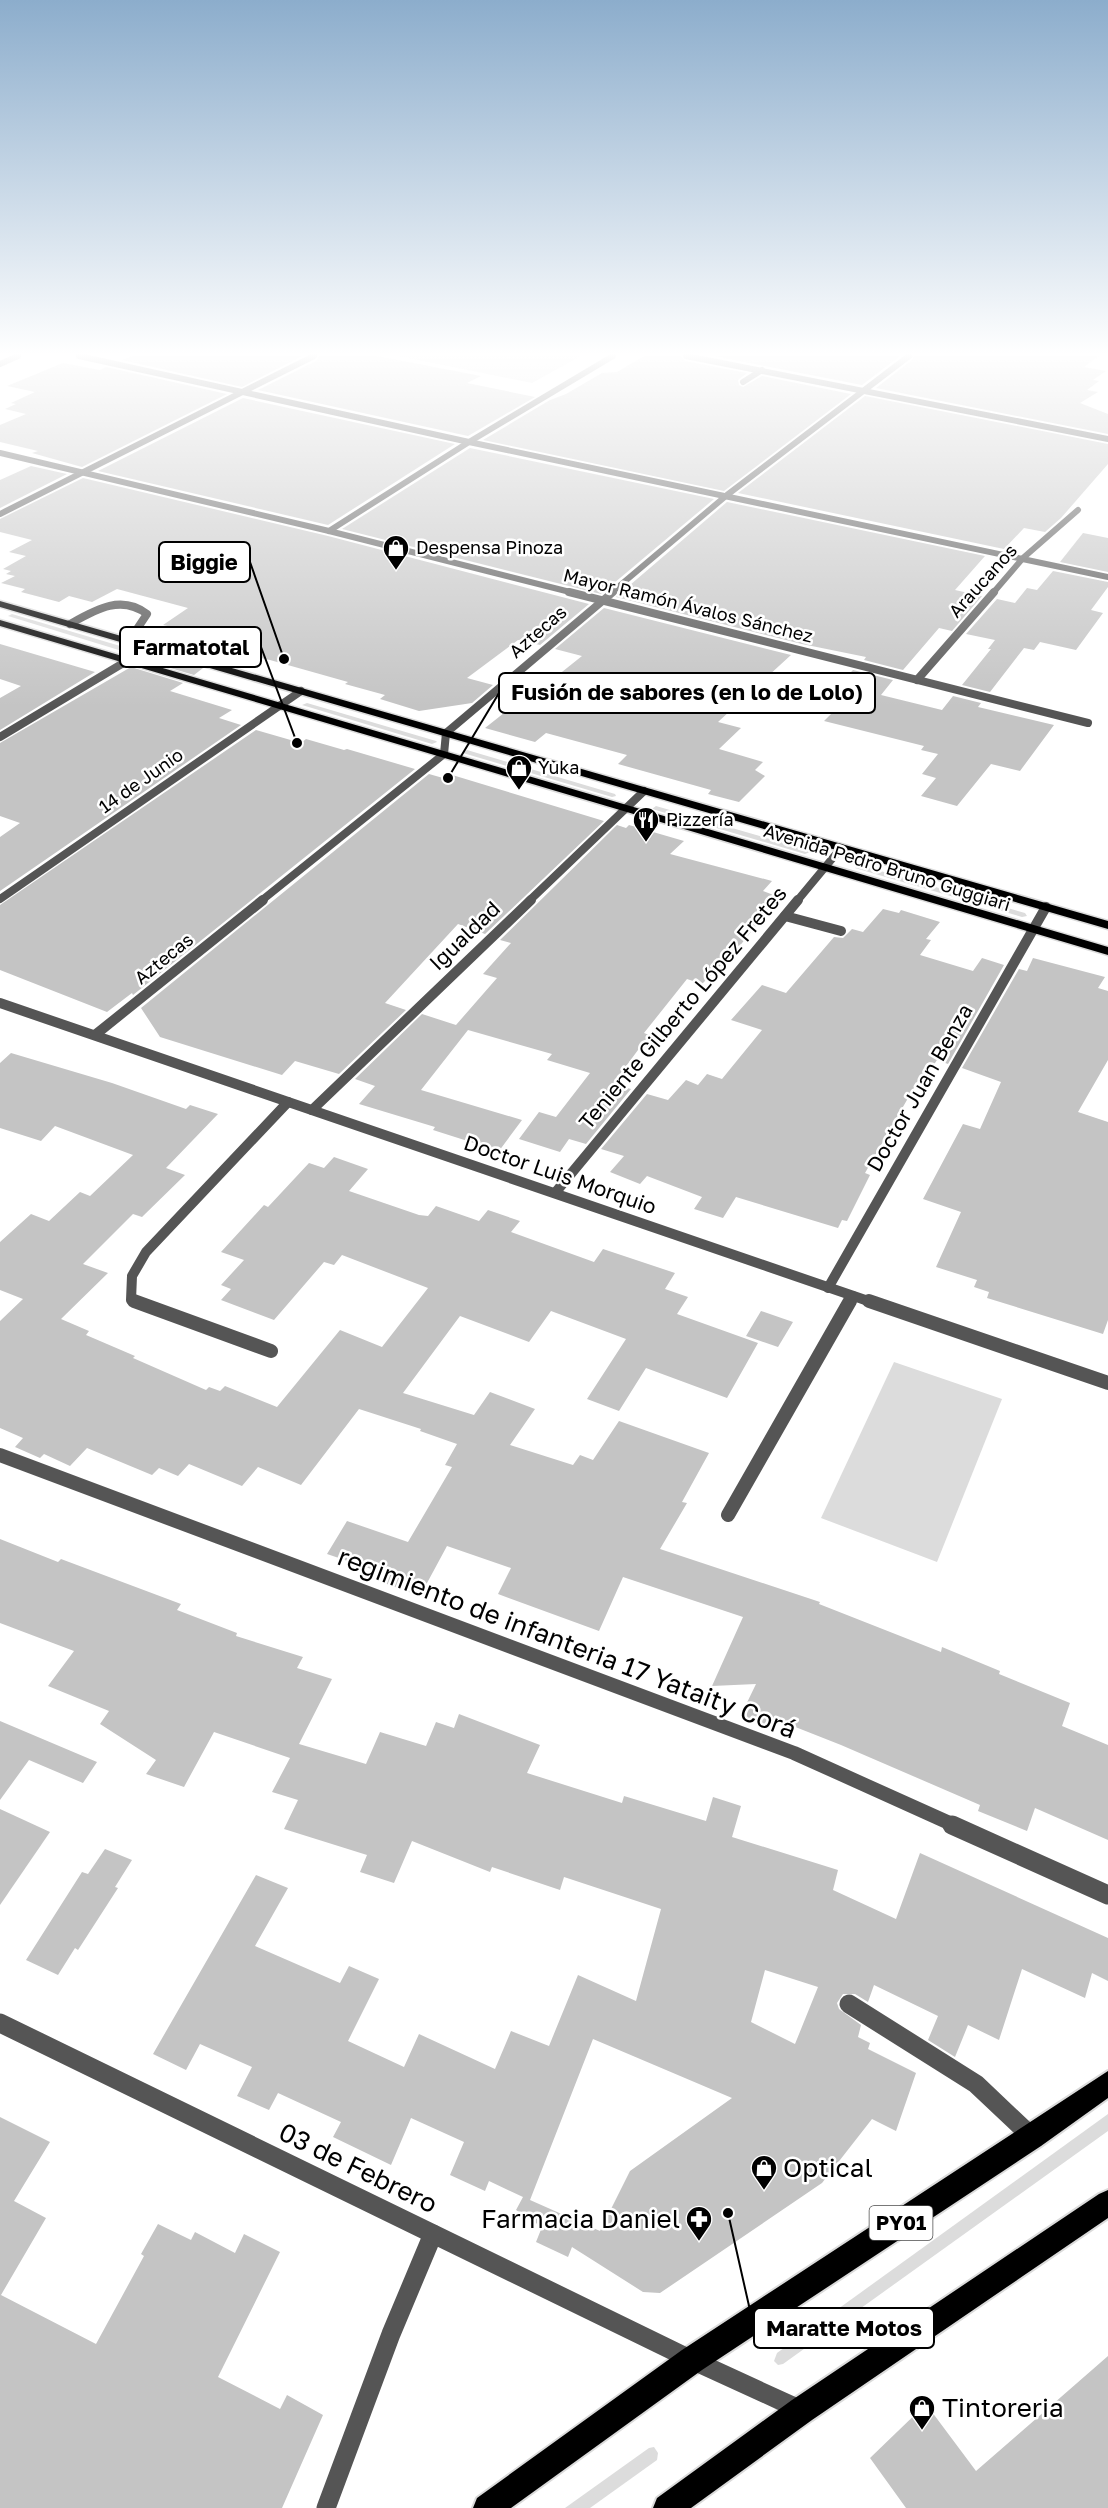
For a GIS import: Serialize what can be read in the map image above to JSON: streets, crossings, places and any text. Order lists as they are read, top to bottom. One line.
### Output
{"streets":{"highway":["PY01"],"main road":["Avenida Pedro Bruno Guggiari"],"street":["Araucanos","Mayor Ramón Ávalos Sánchez","Aztecas","14 de Junio","Igualdad","Teniente Gilberto López Fretes","Doctor Juan Benza","Doctor Luis Morquio","regimiento de infanteria 17 Yataity Corá","03 de Febrero"]},"crossings":[["Araucanos","Mayor Ramón Ávalos Sánchez"],["Mayor Ramón Ávalos Sánchez","Aztecas"],["Aztecas","Avenida Pedro Bruno Guggiari"],["Aztecas","Doctor Luis Morquio"],["14 de Junio","Avenida Pedro Bruno Guggiari"],["Avenida Pedro Bruno Guggiari","Igualdad"],["Avenida Pedro Bruno Guggiari","Teniente Gilberto López Fretes"],["Avenida Pedro Bruno Guggiari","Doctor Juan Benza"],["Igualdad","Doctor Luis Morquio"],["Teniente Gilberto López Fretes","Doctor Luis Morquio"],["Doctor Juan Benza","Doctor Luis Morquio"],["03 de Febrero","PY01"]],"places":{"shop":["Despensa Pinoza","Yuka","Optical","Tintoreria"],"other":["Biggie","Farmatotal","Fusión de sabores (en lo de Lolo)","Maratte Motos"],"restaurant":["Pizzería"],"pharmacy":["Farmacia Daniel"]}}
